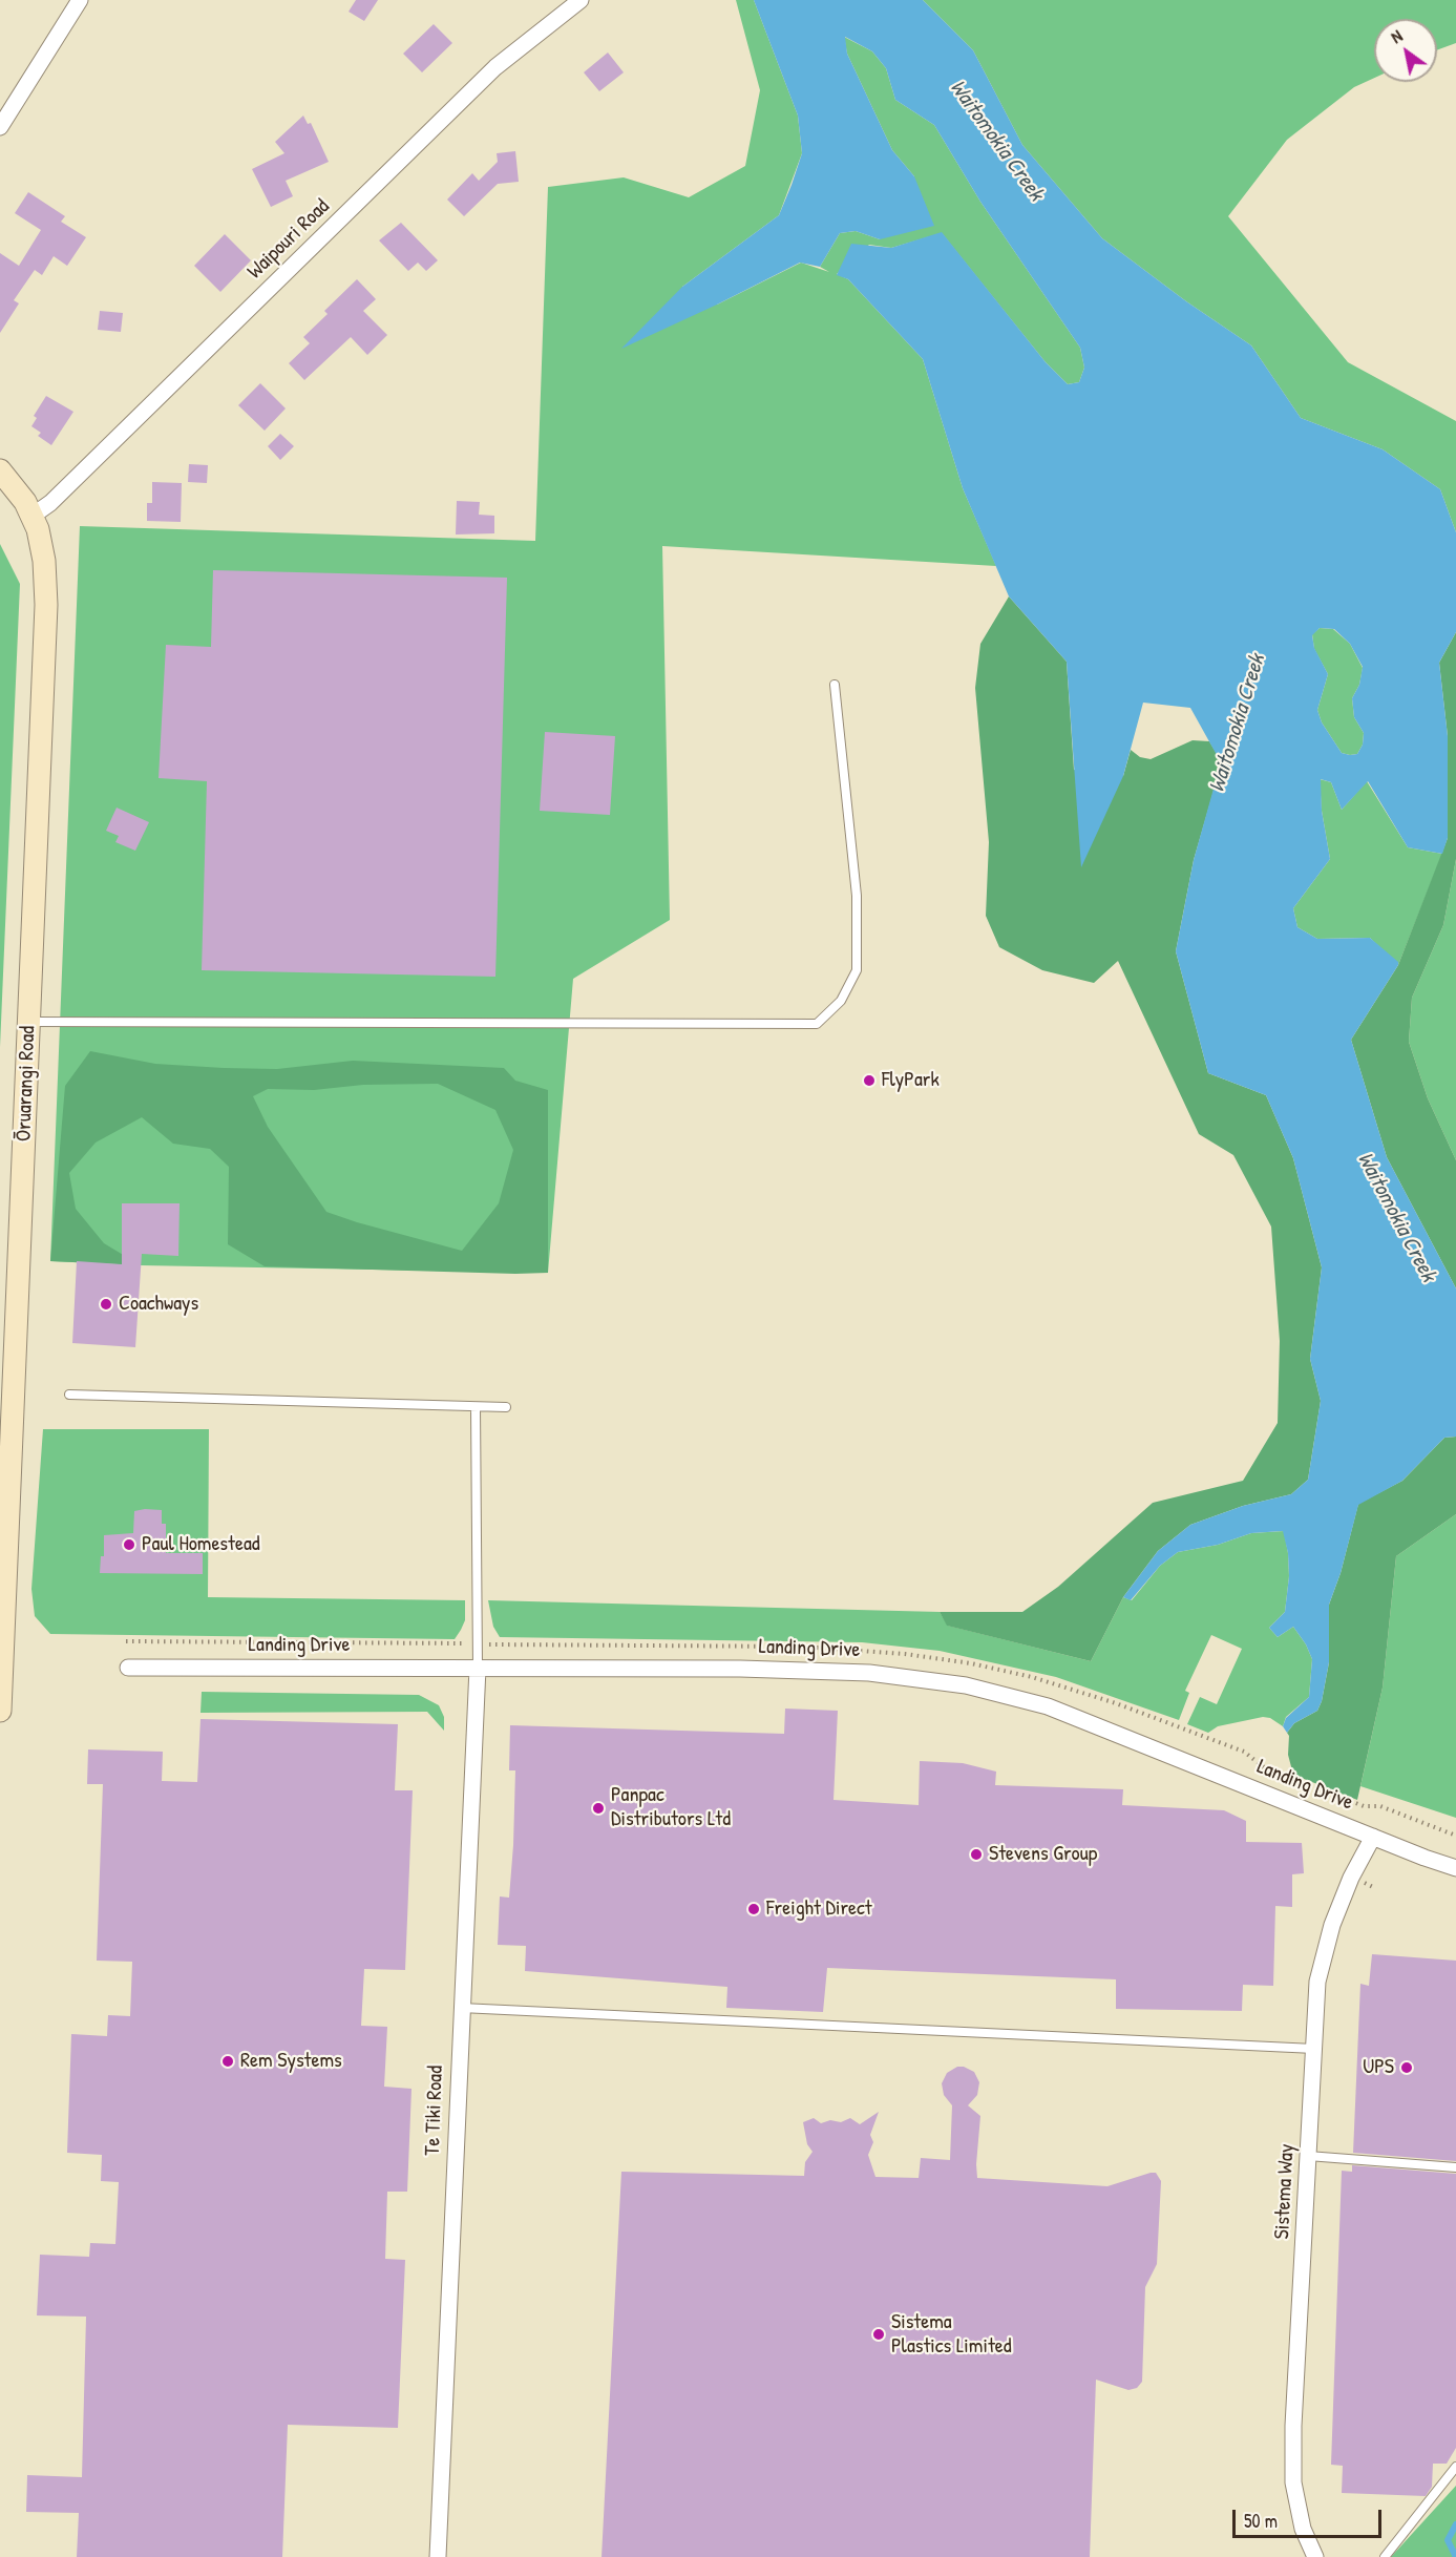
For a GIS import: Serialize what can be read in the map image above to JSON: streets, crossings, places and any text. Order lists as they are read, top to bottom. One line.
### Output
{"streets":{"street":["Waipouri Road","Ōruarangi Road","Landing Drive","Te Tiki Road","Sistema Way"]},"crossings":[["Waipouri Road","Ōruarangi Road"],["Landing Drive","Te Tiki Road"],["Landing Drive","Sistema Way"]],"water":["Waitomokia Creek"],"places":["FlyPark","Coachways","Paul Homestead","Panpac Distributors Ltd","Stevens Group","Freight Direct","Rem Systems","UPS","Sistema Plastics Limited"],"scale_bar":"50 m","north":"top left"}
